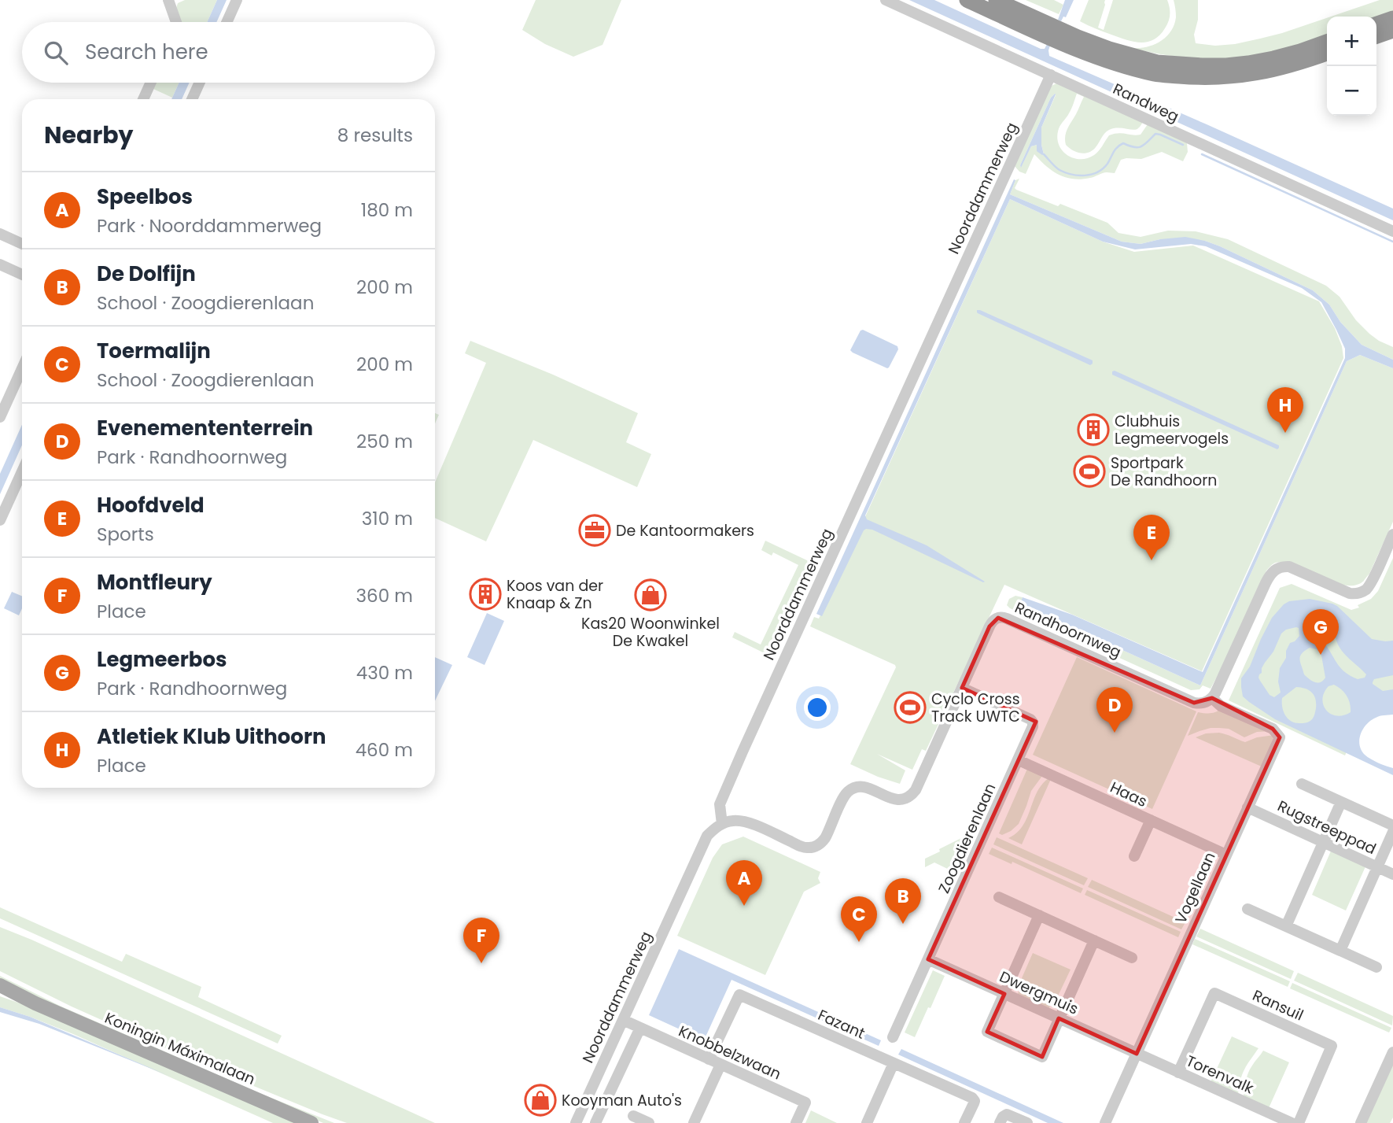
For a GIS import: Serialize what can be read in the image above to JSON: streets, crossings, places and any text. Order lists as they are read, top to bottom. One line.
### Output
{"streets":{"main road":["Koningin Máximalaan"],"street":["Randweg","Noorddammerweg","Randhoornweg","Haas","Rugstreeppad","Zoogdierenlaan","Vogellaan","Dwergmuis","Ransuil","Fazant","Knobbelzwaan","Torenvalk"]},"crossings":[["Randweg","Noorddammerweg"],["Noorddammerweg","Randhoornweg"],["Noorddammerweg","Knobbelzwaan"],["Randhoornweg","Zoogdierenlaan"],["Randhoornweg","Vogellaan"],["Haas","Zoogdierenlaan"],["Haas","Vogellaan"],["Rugstreeppad","Vogellaan"],["Zoogdierenlaan","Dwergmuis"],["Vogellaan","Dwergmuis"],["Vogellaan","Torenvalk"],["Dwergmuis","Torenvalk"],["Ransuil","Torenvalk"],["Fazant","Knobbelzwaan"]],"places":{"building":["Clubhuis Legmeervogels","Koos van der Knaap & Zn"],"sports":["Sportpark De Randhoorn","Cyclo Cross Track UWTC"],"office":["De Kantoormakers"],"shop":["Kas20 Woonwinkel De Kwakel","Kooyman Auto's"]},"page":{"map_buttons":["+","−"],"search":"Search here","heading":["Nearby","8 results"],"list":[{"mark":"A","name":"Speelbos","note":"Park · Noorddammerweg","value":"180 m"},{"mark":"B","name":"De Dolfijn","note":"School · Zoogdierenlaan","value":"200 m"},{"mark":"C","name":"Toermalijn","note":"School · Zoogdierenlaan","value":"200 m"},{"mark":"D","name":"Evenemententerrein","note":"Park · Randhoornweg","value":"250 m"},{"mark":"E","name":"Hoofdveld","note":"Sports","value":"310 m"},{"mark":"F","name":"Montfleury","note":"Place","value":"360 m"},{"mark":"G","name":"Legmeerbos","note":"Park · Randhoornweg","value":"430 m"},{"mark":"H","name":"Atletiek Klub Uithoorn","note":"Place","value":"460 m"}],"pins":["H","E","G","D","A","B","C","F"]}}
